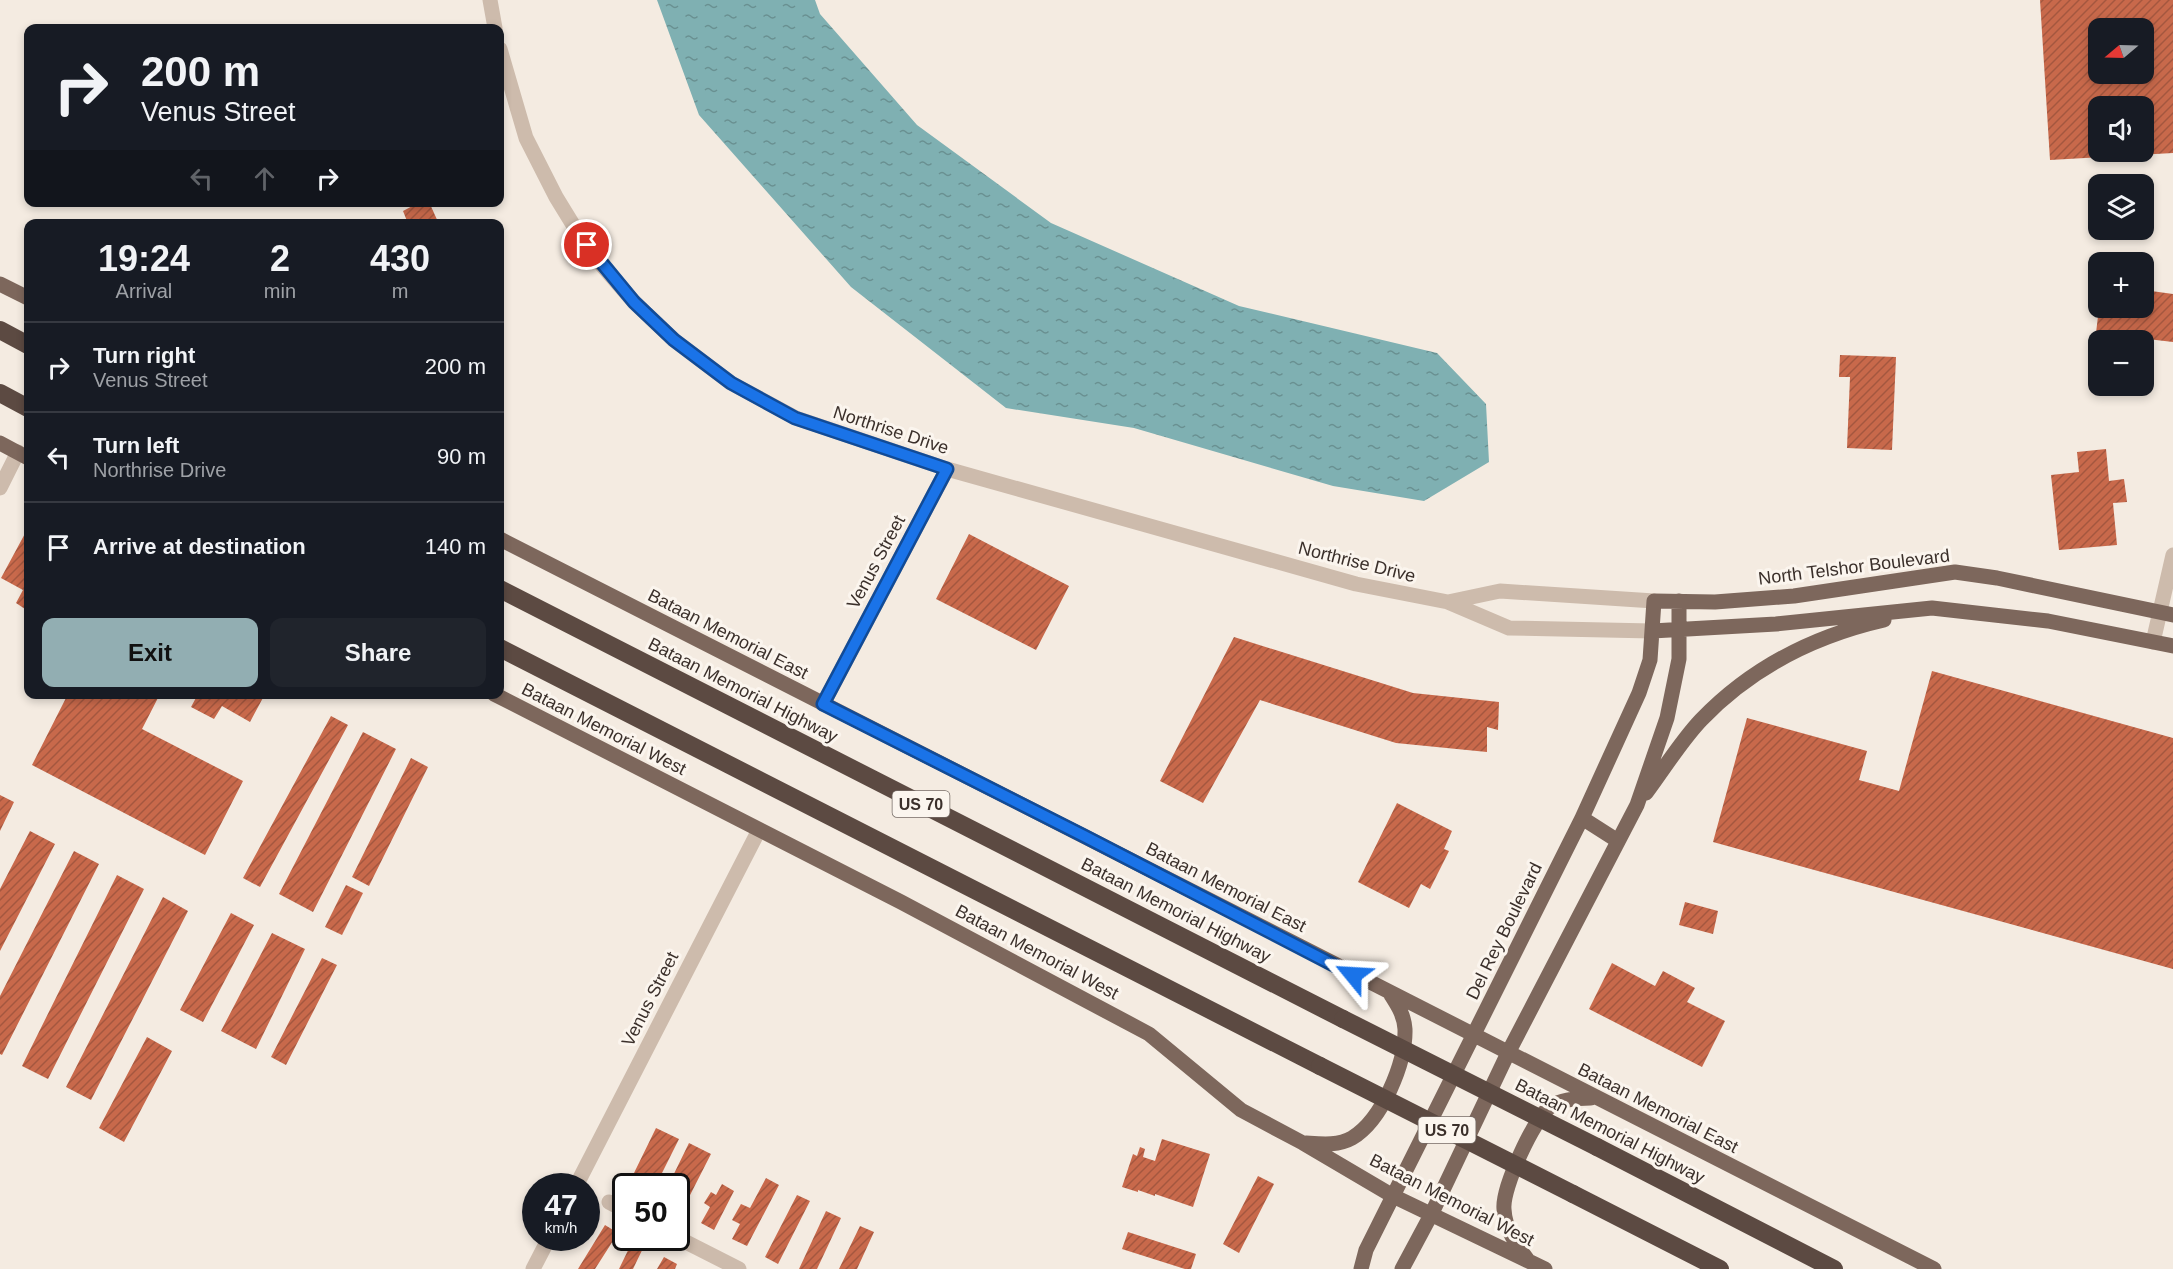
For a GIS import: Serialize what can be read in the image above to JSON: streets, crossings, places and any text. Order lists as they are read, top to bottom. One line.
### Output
{"streets":{"highway":["Bataan Memorial Highway","US 70"],"main road":["Northrise Drive","North Telshor Boulevard","Bataan Memorial East","Bataan Memorial West","Del Rey Boulevard"],"street":["Venus Street"]},"crossings":[["Northrise Drive","Venus Street"],["Northrise Drive","North Telshor Boulevard"],["Northrise Drive","Del Rey Boulevard"],["Venus Street","Bataan Memorial East"],["Venus Street","Bataan Memorial West"],["Bataan Memorial East","Del Rey Boulevard"],["Bataan Memorial West","Del Rey Boulevard"]],"north":"left","page":{"map_buttons":["+","−"],"turn":["200 m","Venus Street"],"eta":["19:24","Arrival","2","min","430","m"],"list":[{"name":"Turn right","note":"Venus Street","value":"200 m"},{"name":"Turn left","note":"Northrise Drive","value":"90 m"},{"name":"Arrive at destination","value":"140 m"}],"buttons":["Exit","Share"],"speed":"47 km/h","limit":"50"}}
